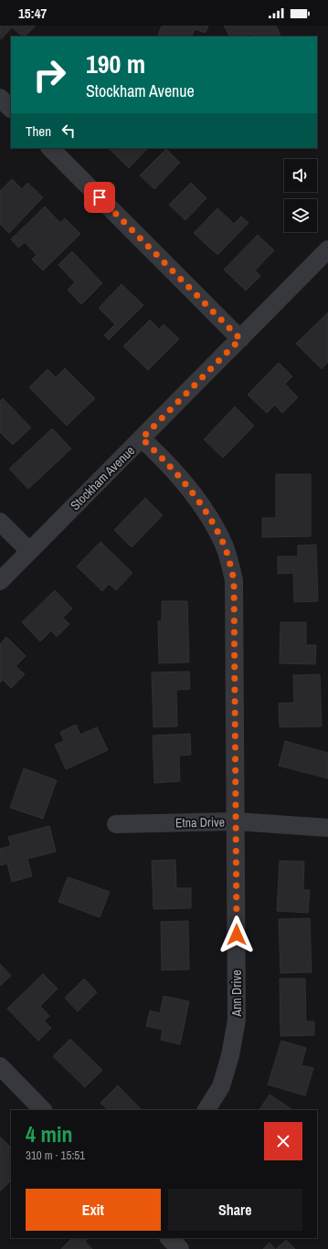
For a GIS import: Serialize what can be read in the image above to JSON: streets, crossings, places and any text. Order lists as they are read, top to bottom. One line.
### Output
{"streets":{"street":["Stockham Avenue","Etna Drive","Ann Drive"]},"crossings":[["Stockham Avenue","Ann Drive"],["Etna Drive","Ann Drive"]],"page":{"status":"15:47","turn":["190 m","Stockham Avenue"],"then":"Then","heading":["4 min","310 m · 15:51"],"buttons":["Exit","Share"]}}
